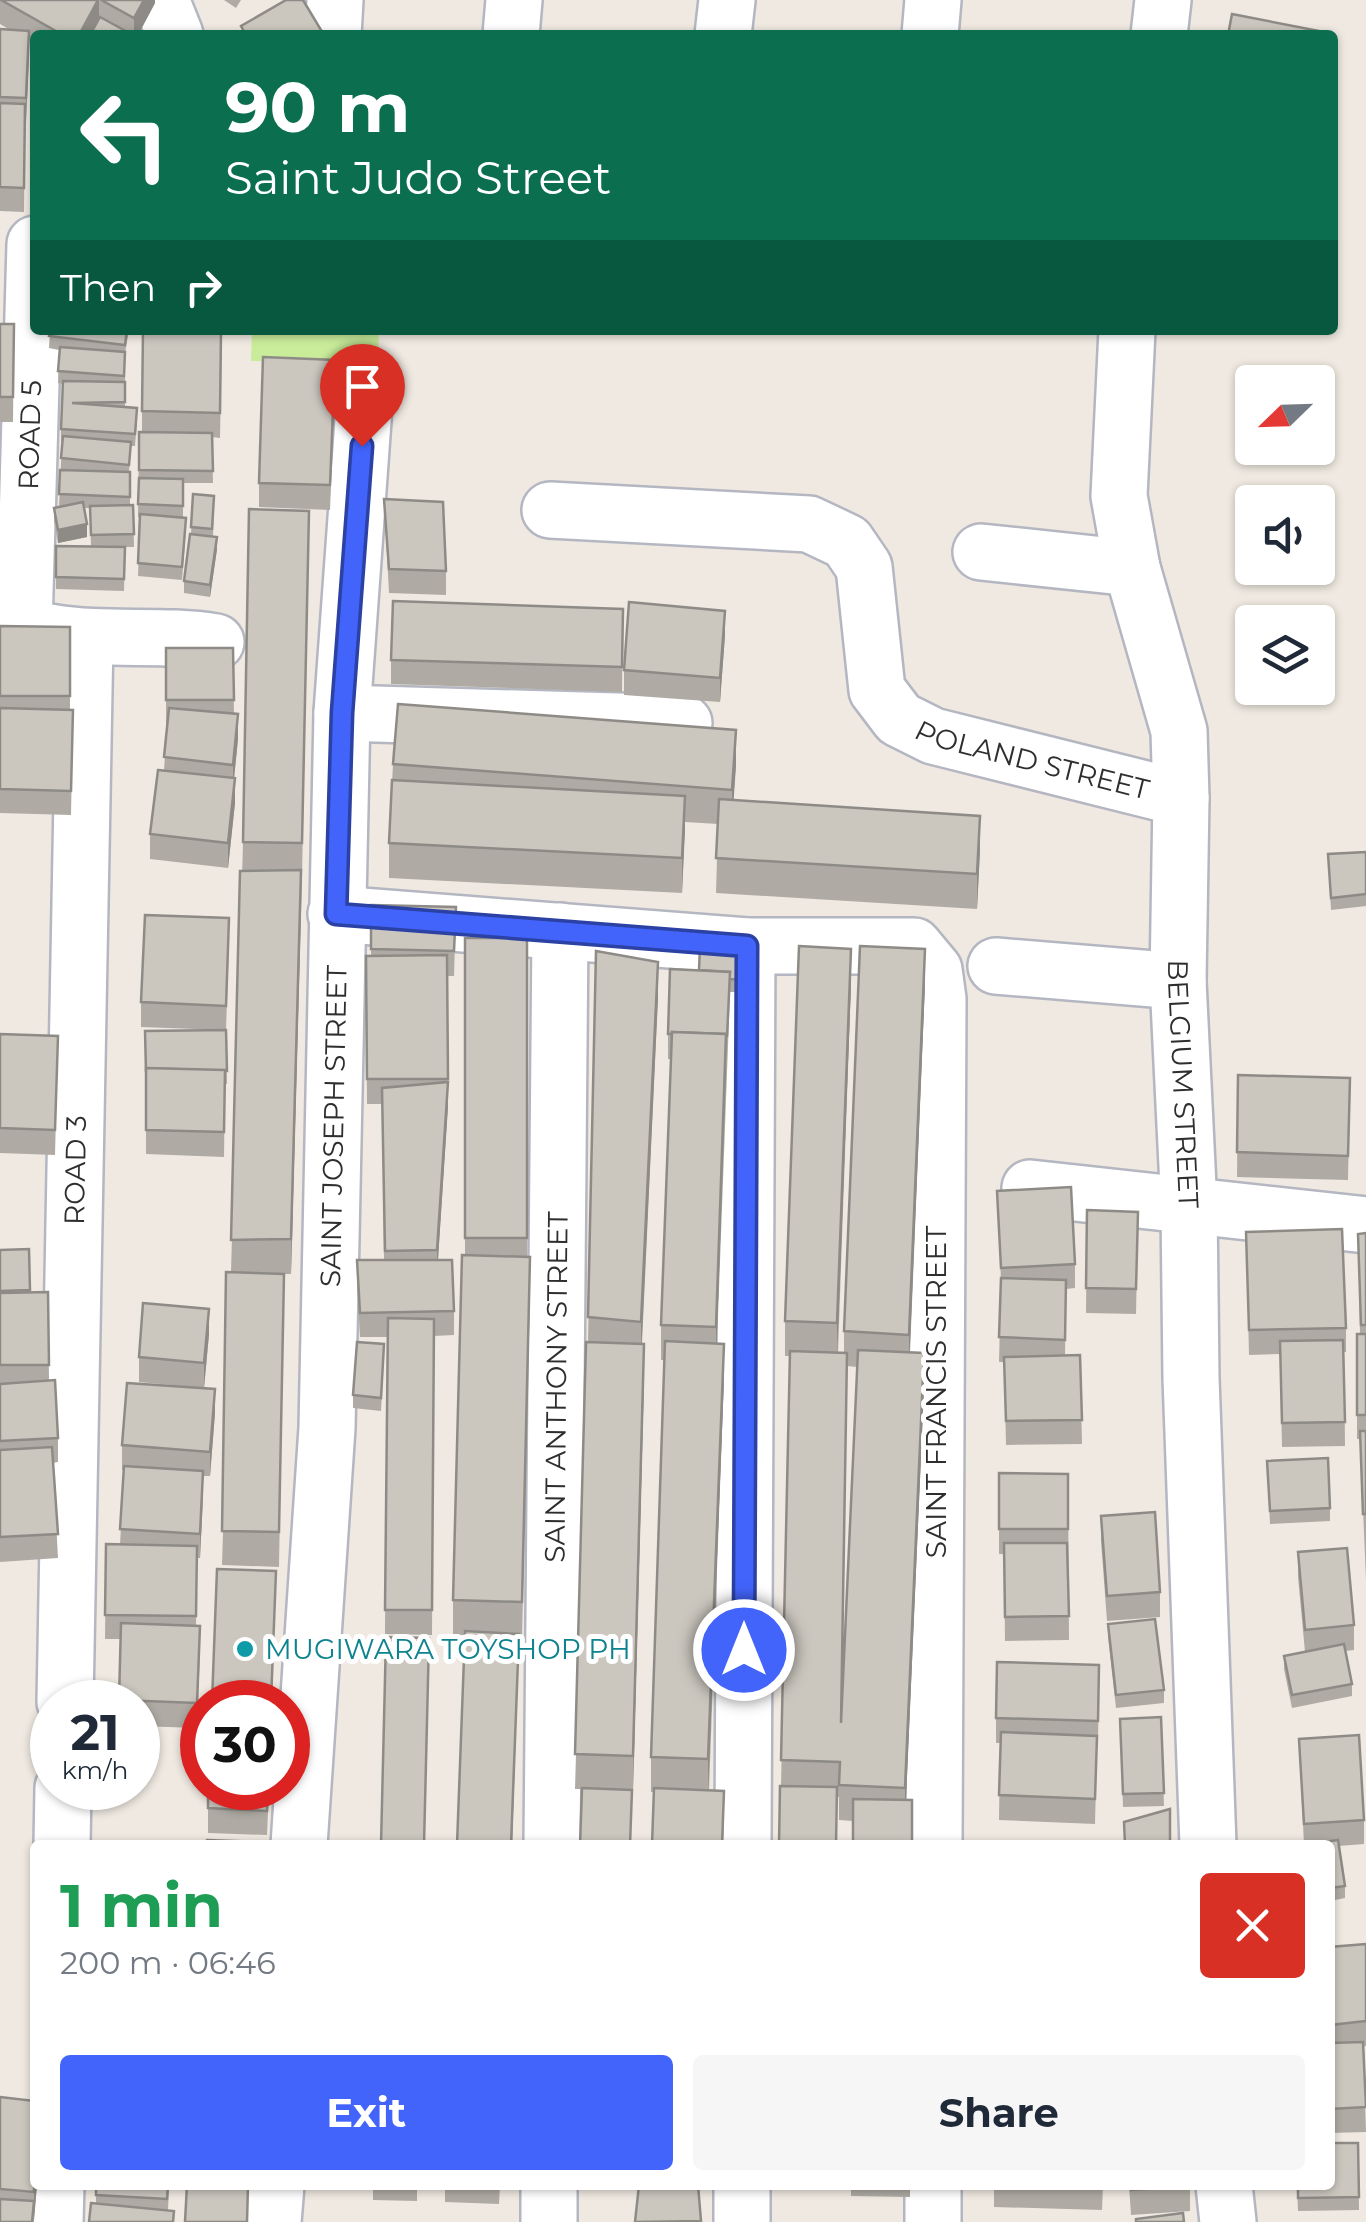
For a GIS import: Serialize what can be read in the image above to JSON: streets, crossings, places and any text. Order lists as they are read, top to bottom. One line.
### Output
{"streets":{"street":["ROAD 5","POLAND STREET","BELGIUM STREET","SAINT JOSEPH STREET","ROAD 3","SAINT ANTHONY STREET","SAINT FRANCIS STREET"]},"crossings":[["POLAND STREET","BELGIUM STREET"]],"places":["MUGIWARA TOYSHOP PH"],"north":"bottom left","page":{"turn":["90 m","Saint Judo Street"],"then":"Then","speed":"21 km/h","limit":"30","heading":["1 min","200 m · 06:46"],"buttons":["Exit","Share"]}}
